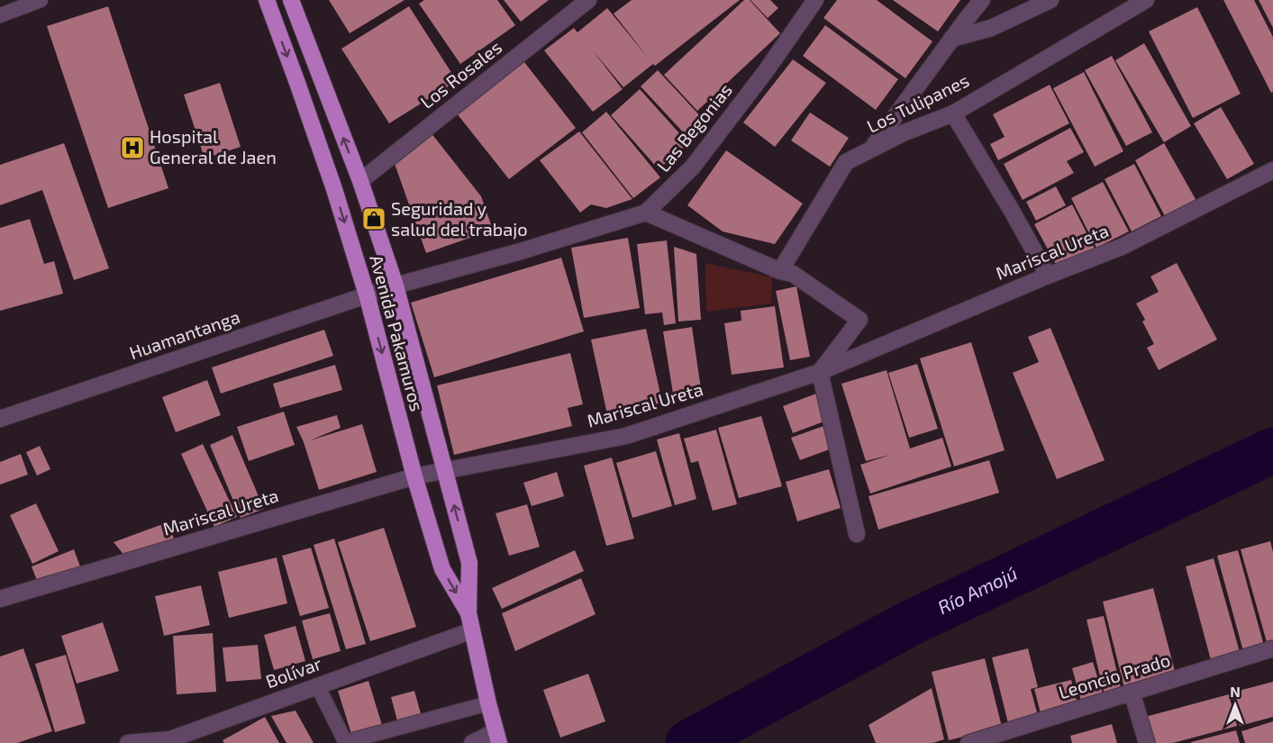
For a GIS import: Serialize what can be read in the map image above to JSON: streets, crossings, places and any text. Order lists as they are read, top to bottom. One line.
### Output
{"streets":{"highway":["Avenida Pakamuros"],"street":["Los Rosales","Los Tulipanes","Las Begonias","Mariscal Ureta","Huamantanga","Bolívar","Leoncio Prado"]},"crossings":[["Los Rosales","Avenida Pakamuros"],["Las Begonias","Avenida Pakamuros"],["Las Begonias","Huamantanga"],["Mariscal Ureta","Avenida Pakamuros"],["Avenida Pakamuros","Huamantanga"],["Avenida Pakamuros","Bolívar"]],"water":["Río Amojú"],"places":{"hospital":["Hospital General de Jaen"],"shop":["Seguridad y salud del trabajo"]},"north":"top"}
